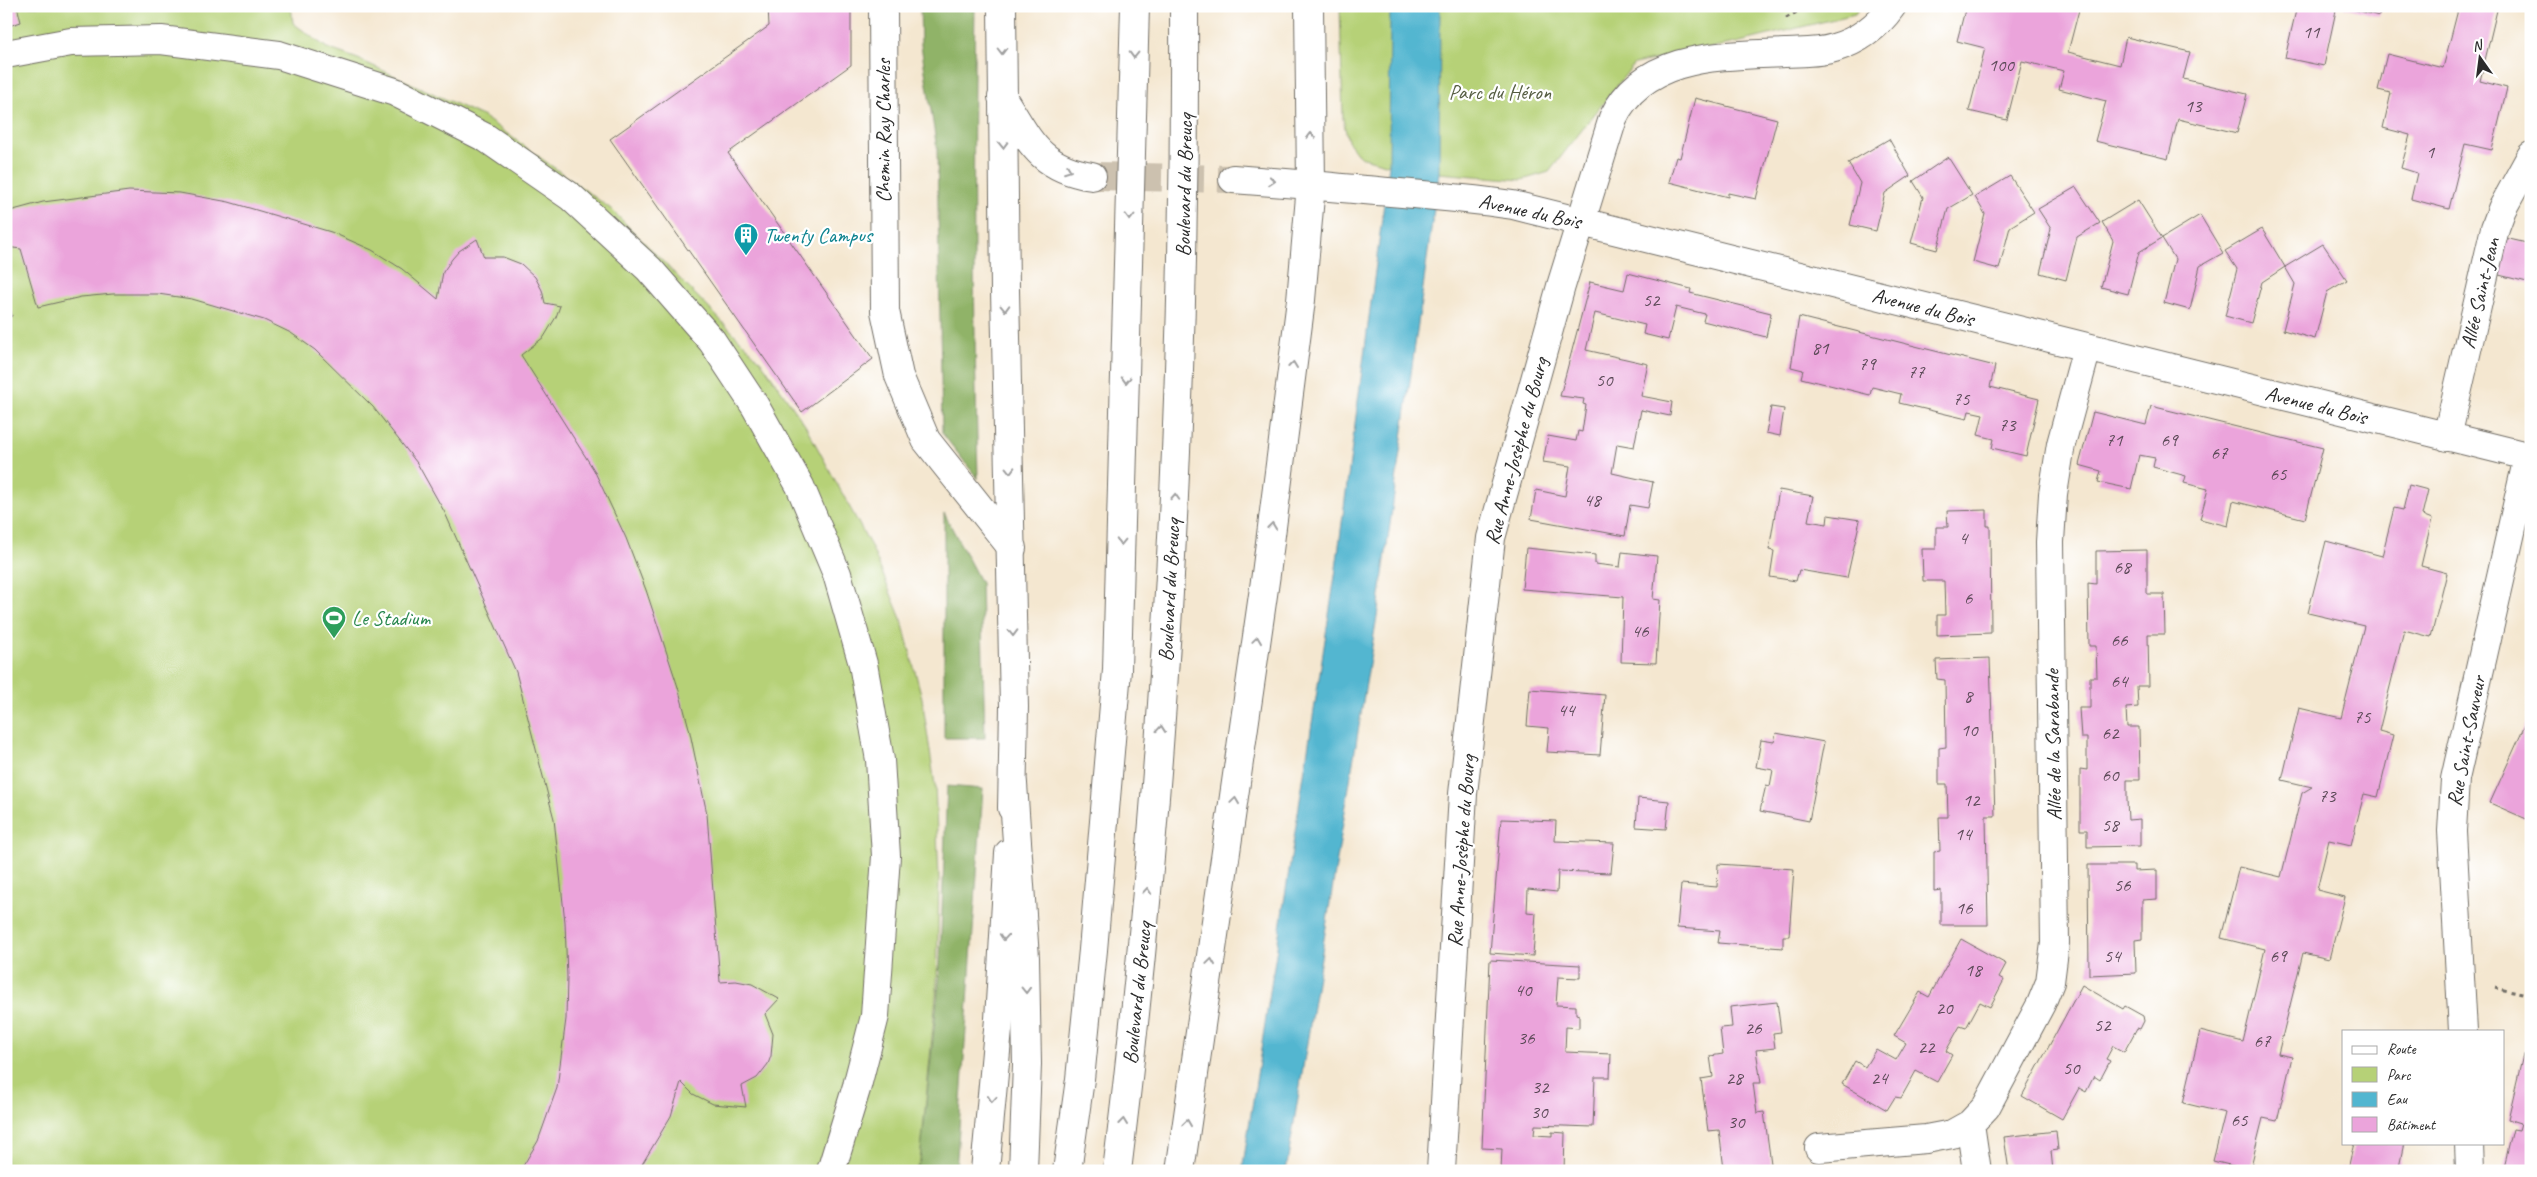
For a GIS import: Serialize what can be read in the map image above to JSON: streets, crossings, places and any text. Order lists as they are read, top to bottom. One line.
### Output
{"streets":{"main road":["Chemin Ray Charles","Boulevard du Breucq","Avenue du Bois","Allée Saint-Jean","Rue Anne-Josèphe du Bourg","Rue Saint-Sauveur","Allée de la Sarabande"]},"crossings":[["Avenue du Bois","Allée Saint-Jean"],["Avenue du Bois","Rue Anne-Josèphe du Bourg"],["Avenue du Bois","Rue Saint-Sauveur"],["Avenue du Bois","Allée de la Sarabande"]],"parks":["Parc du Héron"],"places":{"building":["Twenty Campus"],"sports":["Le Stadium"]},"house_numbers":["11","100","13","1","52","81","79","77","50","75","73","71","69","67","65","48","4","68","6","46","66","64","8","44","75","10","62","60","73","12","58","14","56","16","54","69","18","40","20","52","26","36","67","22","50","28","24","32","30","65","30"],"legend":["Route","Parc","Eau","Bâtiment"],"north":"top"}
